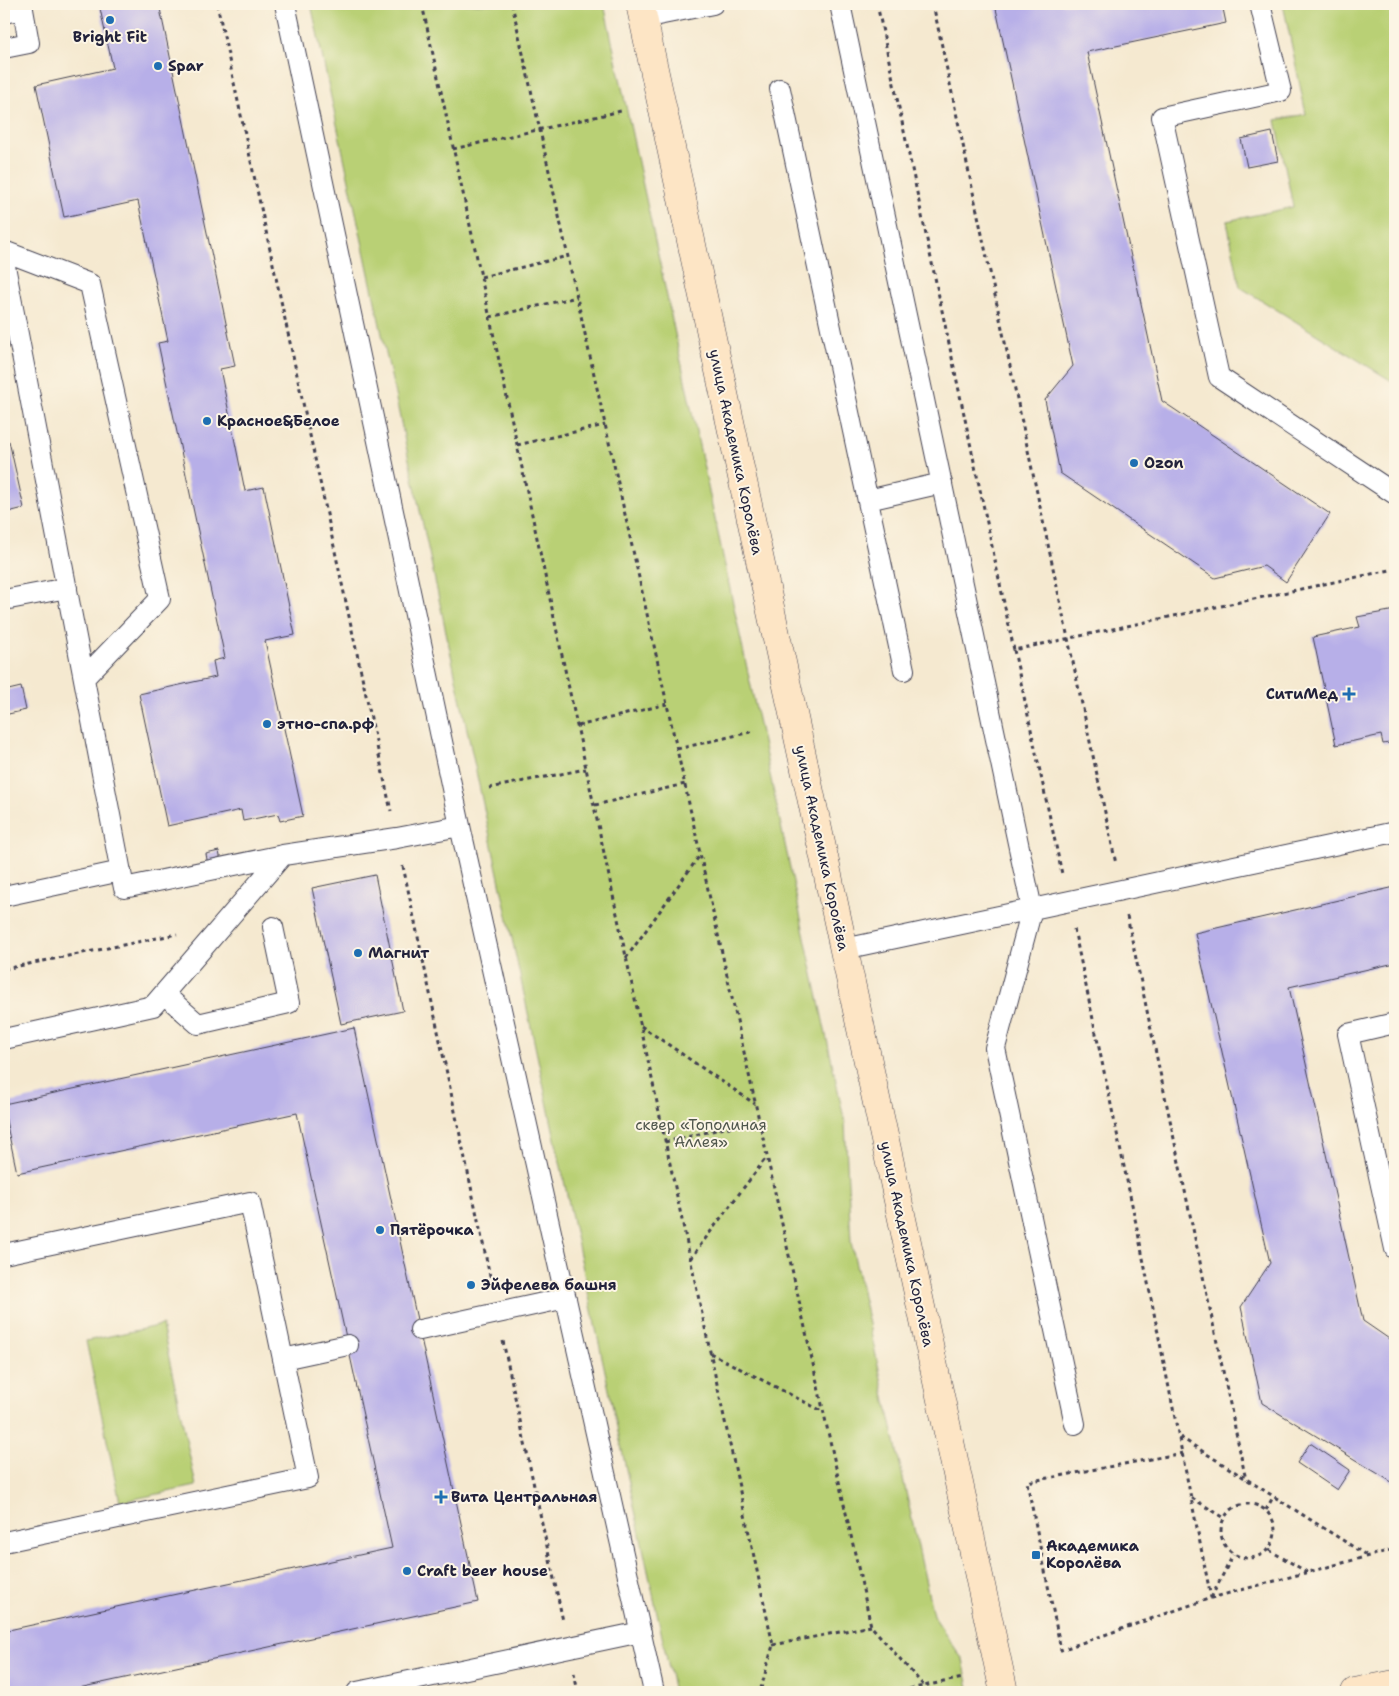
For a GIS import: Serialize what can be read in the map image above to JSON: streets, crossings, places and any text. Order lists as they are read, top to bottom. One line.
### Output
{"streets":{"street":["улица Академика Королёва"]},"parks":["сквер «Тополиная Аллея»"],"places":{"other":["Bright Fit","Spar","Красное&Белое","Ozon","этно-спа.рф","Магнит","Пятёрочка","Эйфелева башня","Craft beer house"],"health":["СитиМед","Вита Центральная"],"transit":["Академика Королёва"]}}
